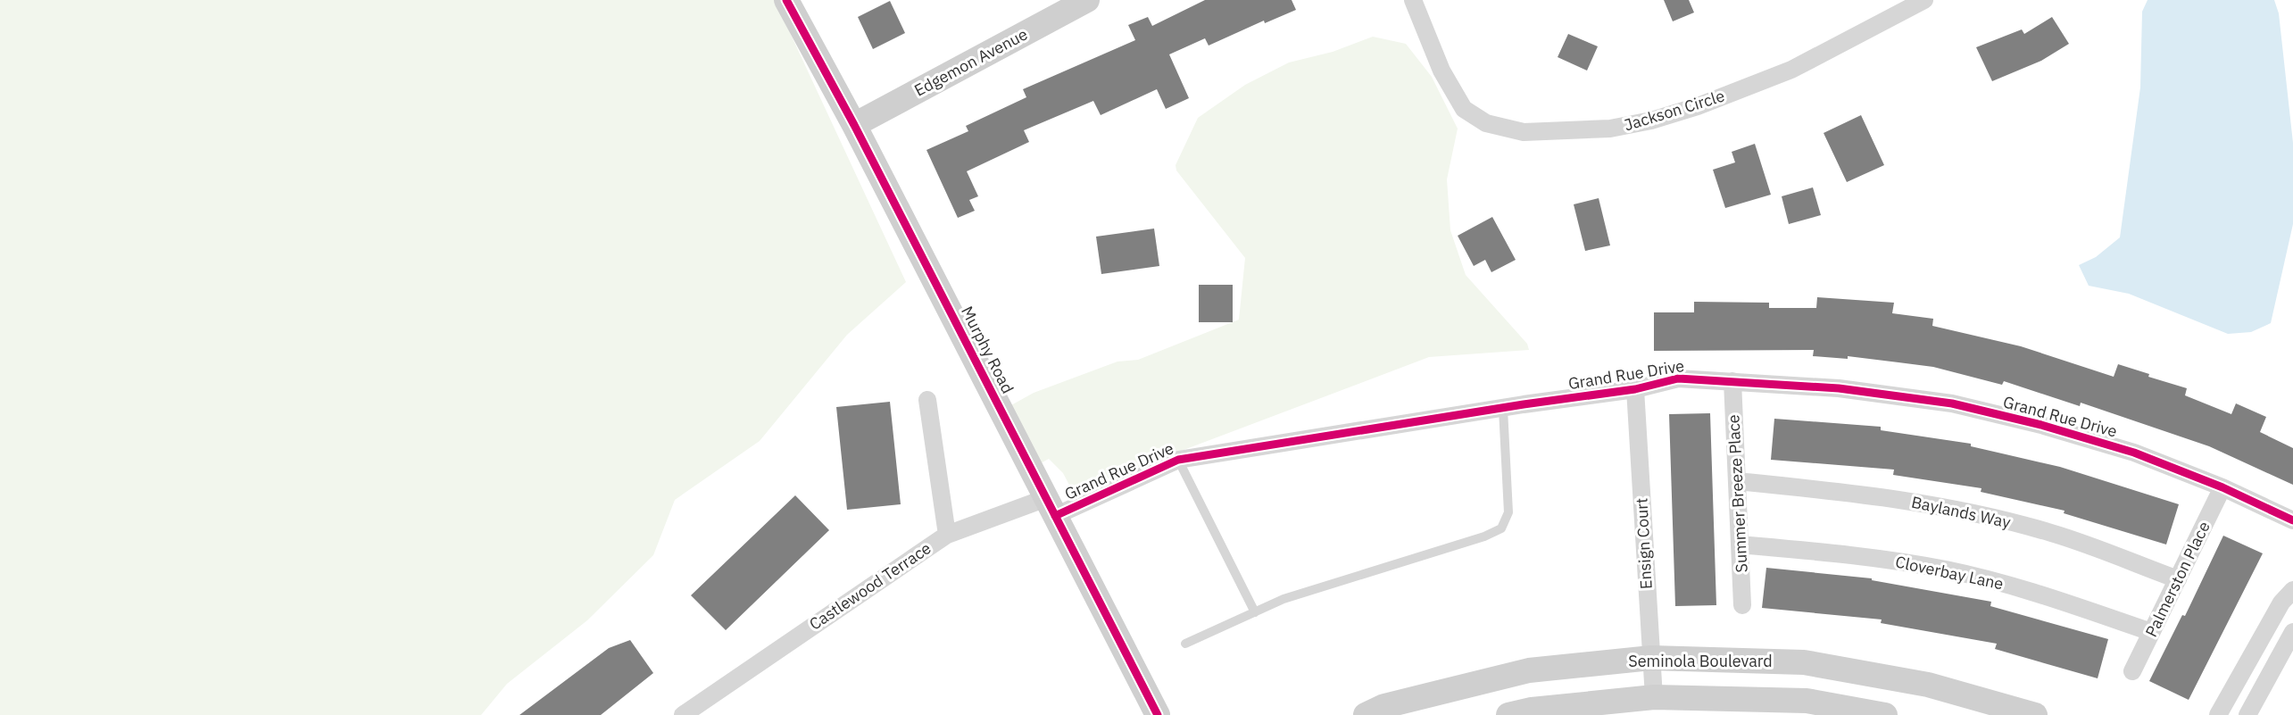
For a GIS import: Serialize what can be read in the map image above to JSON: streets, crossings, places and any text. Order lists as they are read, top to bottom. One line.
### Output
{"streets":{"main road":["Edgemon Avenue","Murphy Road","Seminola Boulevard"],"street":["Jackson Circle","Grand Rue Drive","Summer Breeze Place","Baylands Way","Ensign Court","Cloverbay Lane","Palmerston Place","Castlewood Terrace"]},"crossings":[["Edgemon Avenue","Murphy Road"],["Murphy Road","Grand Rue Drive"],["Grand Rue Drive","Summer Breeze Place"],["Grand Rue Drive","Ensign Court"],["Grand Rue Drive","Palmerston Place"],["Grand Rue Drive","Castlewood Terrace"],["Summer Breeze Place","Baylands Way"],["Summer Breeze Place","Cloverbay Lane"],["Baylands Way","Palmerston Place"],["Ensign Court","Seminola Boulevard"],["Cloverbay Lane","Palmerston Place"]]}
